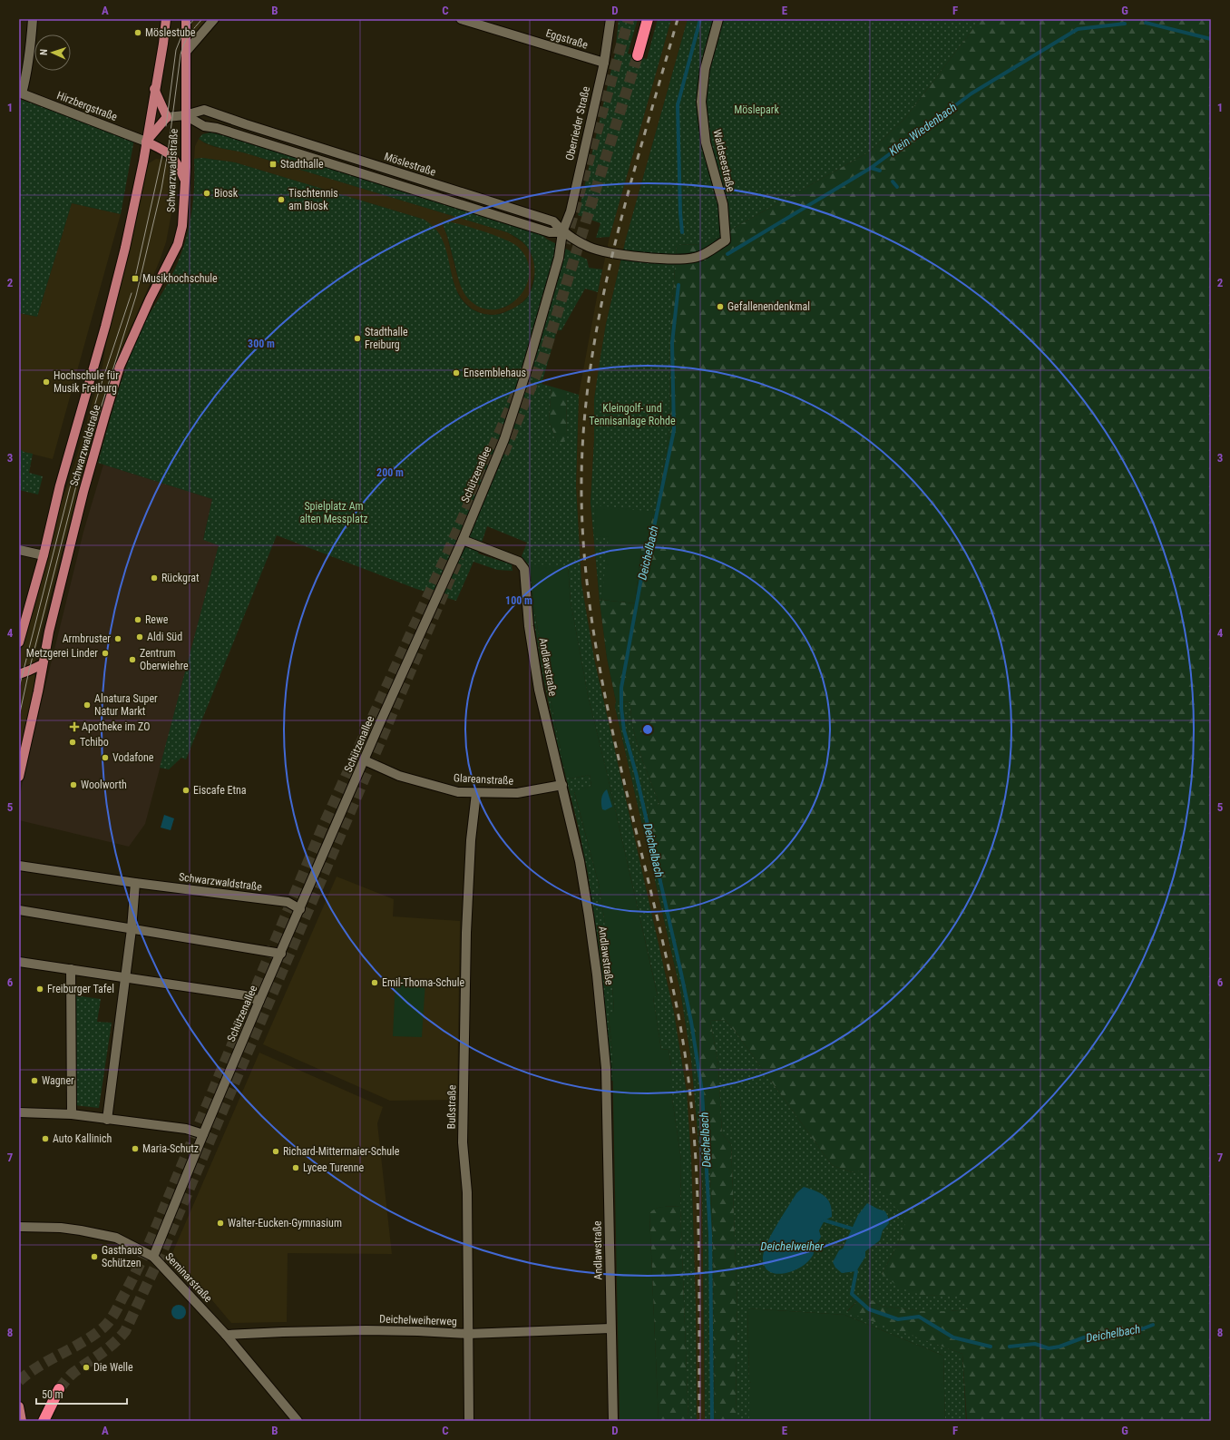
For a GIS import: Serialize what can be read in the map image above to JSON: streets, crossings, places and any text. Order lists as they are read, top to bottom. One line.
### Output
{"streets":{"main road":["Schwarzwaldstraße"],"street":["Eggstraße","Hirzbergstraße","Oberrieder Straße","Waldseestraße","Möslestraße","Schützenallee","Andlawstraße","Glareanstraße","Bußstraße","Seminarstraße","Deichelweiherweg"]},"crossings":[["Eggstraße","Oberrieder Straße"],["Hirzbergstraße","Schwarzwaldstraße"],["Oberrieder Straße","Möslestraße"],["Oberrieder Straße","Schützenallee"],["Waldseestraße","Möslestraße"],["Möslestraße","Schwarzwaldstraße"],["Möslestraße","Schützenallee"],["Schwarzwaldstraße","Schützenallee"],["Schützenallee","Andlawstraße"],["Schützenallee","Glareanstraße"],["Schützenallee","Seminarstraße"],["Andlawstraße","Glareanstraße"],["Andlawstraße","Deichelweiherweg"],["Glareanstraße","Bußstraße"],["Bußstraße","Deichelweiherweg"],["Seminarstraße","Deichelweiherweg"]],"water":["Klein Wiedenbach","Deichelbach","Deichelweiher"],"parks":["Möslepark","Kleingolf- und Tennisanlage Rohde","Spielplatz Am alten Messplatz"],"places":{"other":["Möslestube","Biosk","Tischtennis am Biosk","Gefallenendenkmal","Stadthalle Freiburg","Ensemblehaus","Hochschule für Musik Freiburg","Rückgrat","Rewe","Aldi Süd","Armbruster","Metzgerei Linder","Zentrum Oberwiehre","Alnatura Super Natur Markt","Tchibo","Vodafone","Woolworth","Eiscafe Etna","Emil-Thoma-Schule","Freiburger Tafel","Wagner","Auto Kallinich","Maria-Schutz","Richard-Mittermaier-Schule","Lycee Turenne","Walter-Eucken-Gymnasium","Gasthaus Schützen","Die Welle"],"transit":["Stadthalle","Musikhochschule"],"health":["Apotheke im ZO"]},"scale_bar":"50 m","north":"left","grid":{"columns":["A","B","C","D","E","F","G"],"rows":["1","2","3","4","5","6","7","8"]},"rings":["300 m","200 m","100 m"]}
